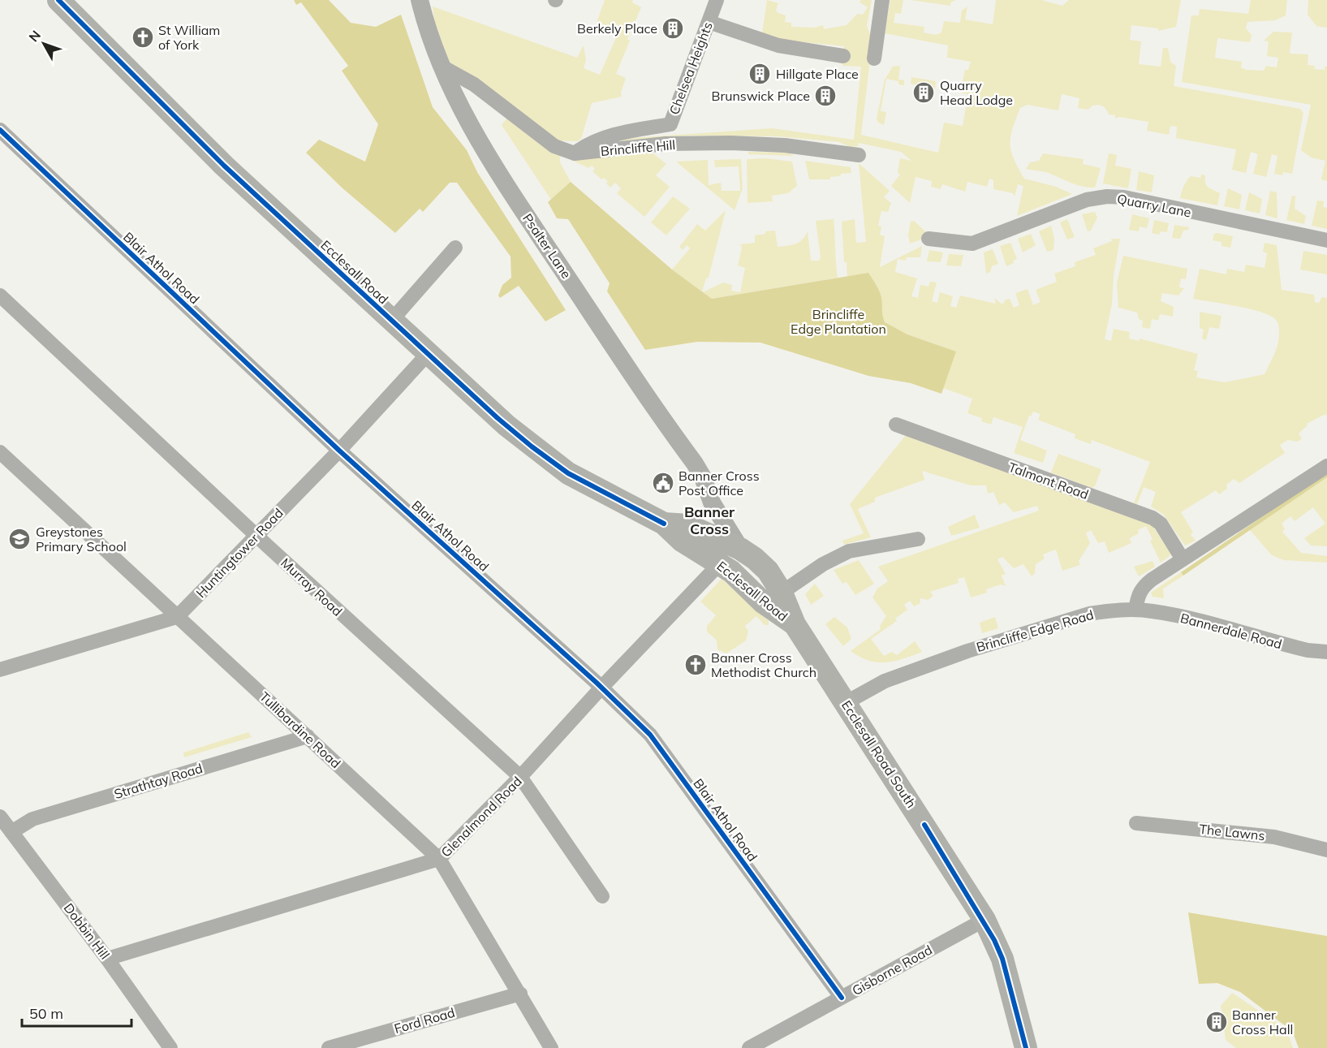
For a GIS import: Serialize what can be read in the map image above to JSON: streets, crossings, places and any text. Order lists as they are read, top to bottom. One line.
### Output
{"streets":{"main road":["Ecclesall Road","Ecclesall Road South"],"street":["Chelsea Heights","Brincliffe Hill","Quarry Lane","Psalter Lane","Blair Athol Road","Talmont Road","Huntingtower Road","Murray Road","Brincliffe Edge Road","Bannerdale Road","Tullibardine Road","Strathtay Road","Glenalmond Road","The Lawns","Dobbin Hill","Gisborne Road","Ford Road"]},"crossings":[["Chelsea Heights","Brincliffe Hill"],["Brincliffe Hill","Psalter Lane"],["Psalter Lane","Ecclesall Road"],["Psalter Lane","Ecclesall Road South"],["Blair Athol Road","Huntingtower Road"],["Blair Athol Road","Glenalmond Road"],["Blair Athol Road","Gisborne Road"],["Ecclesall Road","Huntingtower Road"],["Ecclesall Road","Ecclesall Road South"],["Ecclesall Road","Glenalmond Road"],["Huntingtower Road","Murray Road"],["Huntingtower Road","Tullibardine Road"],["Murray Road","Glenalmond Road"],["Brincliffe Edge Road","Bannerdale Road"],["Brincliffe Edge Road","Ecclesall Road South"],["Tullibardine Road","Strathtay Road"],["Tullibardine Road","Glenalmond Road"],["Tullibardine Road","Ford Road"],["Ecclesall Road South","Gisborne Road"],["Strathtay Road","Dobbin Hill"],["Glenalmond Road","Dobbin Hill"]],"districts":["Banner Cross"],"parks":["Brincliffe Edge Plantation"],"places":{"building":["Berkely Place","Hillgate Place","Quarry Head Lodge","Brunswick Place","Banner Cross Hall"],"church":["St William of York","Banner Cross Methodist Church"],"public building":["Banner Cross Post Office"],"school or university":["Greystones Primary School"]},"scale_bar":"50 m","north":"top left"}
